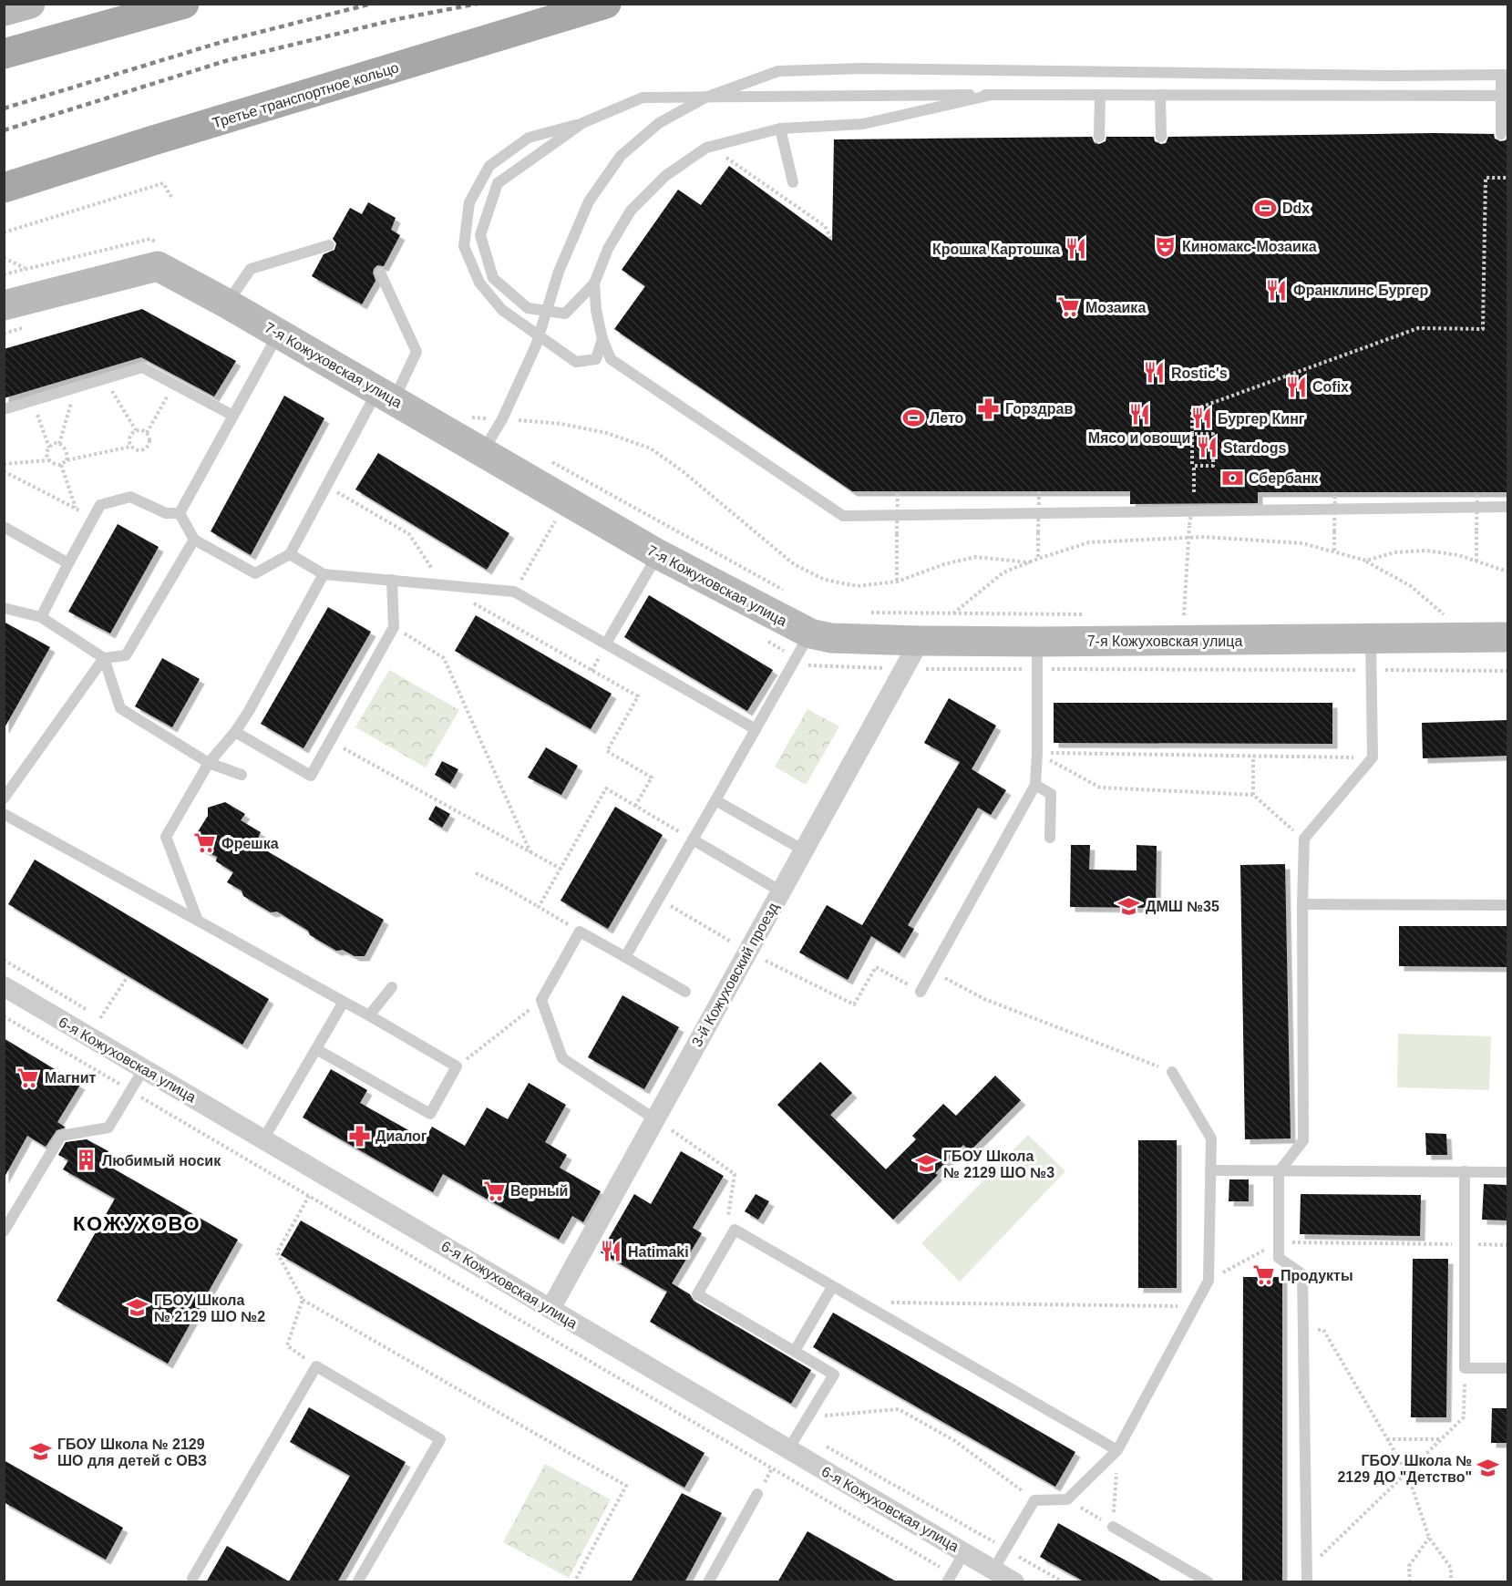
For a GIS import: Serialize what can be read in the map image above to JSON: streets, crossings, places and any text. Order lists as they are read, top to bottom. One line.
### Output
{"streets":{"main road":["Третье транспортное кольцо"],"street":["7-я Кожуховская улица","3-й Кожуховский проезд","6-я Кожуховская улица"]},"crossings":[["7-я Кожуховская улица","3-й Кожуховский проезд"],["3-й Кожуховский проезд","6-я Кожуховская улица"]],"districts":["КОЖУХОВО"],"places":{"sports":["Ddx","Лето"],"theatre":["Киномакс-Мозаика"],"restaurant":["Крошка Картошка","Франклинс Бургер","Rostic's","Cofix","Мясо и овощи","Бургер Кинг","Stardogs","Hatimaki"],"supermarket":["Мозаика","Фрешка","Магнит","Верный","Продукты"],"pharmacy":["Горздрав","Диалог"],"bank":["Сбербанк"],"school or university":["ДМШ №35","ГБОУ Школа № 2129 ШО №3","ГБОУ Школа № 2129 ШО №2","ГБОУ Школа № 2129 ШО для детей с ОВЗ","ГБОУ Школа № 2129 ДО \"Детство\""],"building":["Любимый носик"]}}
